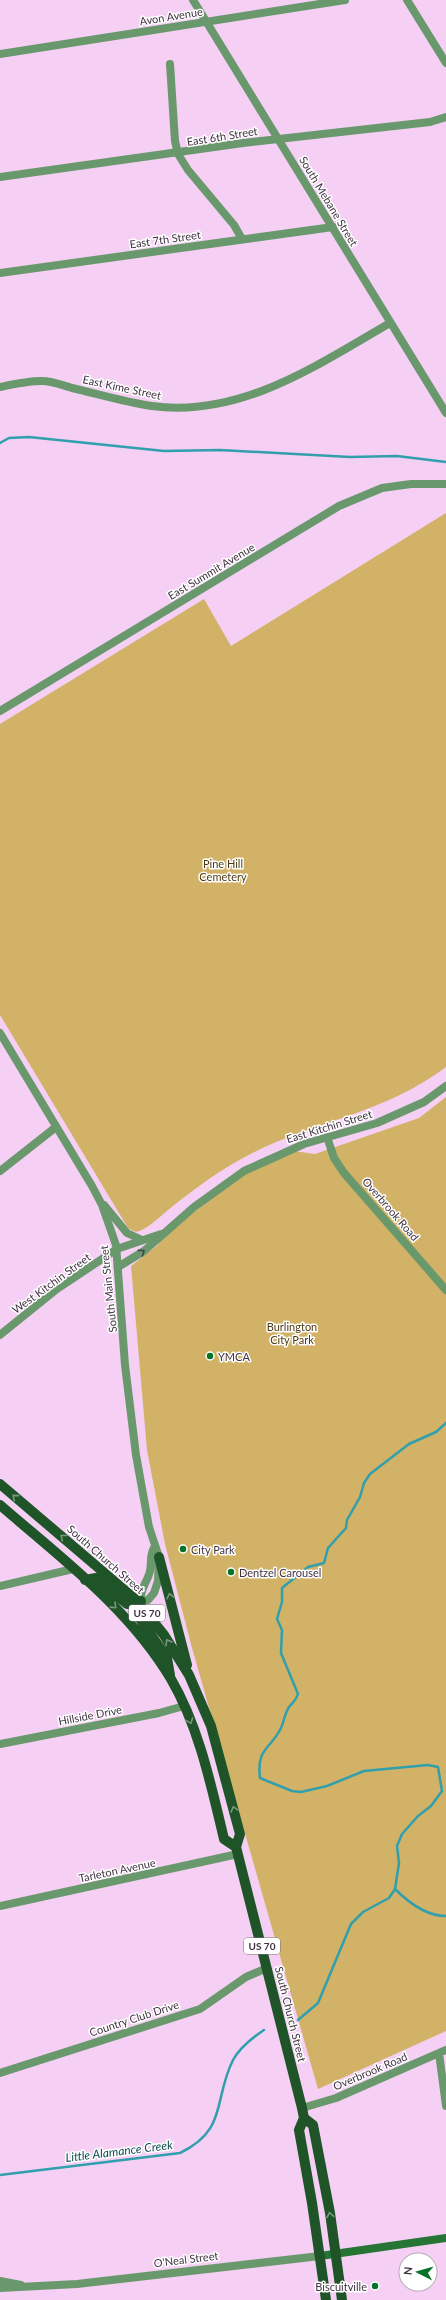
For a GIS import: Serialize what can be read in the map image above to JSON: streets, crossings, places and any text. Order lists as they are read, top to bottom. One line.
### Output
{"streets":{"main road":["South Church Street","US 70","O'Neal Street"],"street":["Avon Avenue","East 6th Street","South Mebane Street","East 7th Street","East Kime Street","East Summit Avenue","East Kitchin Street","Overbrook Road","West Kitchin Street","South Main Street","Hillside Drive","Tarleton Avenue","Country Club Drive"]},"crossings":[["Avon Avenue","South Mebane Street"],["East 6th Street","South Mebane Street"],["South Mebane Street","East 7th Street"],["South Mebane Street","East Kime Street"],["East Kitchin Street","Overbrook Road"],["East Kitchin Street","West Kitchin Street"],["East Kitchin Street","South Main Street"],["Overbrook Road","South Church Street"],["West Kitchin Street","South Main Street"],["South Main Street","South Church Street"],["South Church Street","US 70"],["South Church Street","Tarleton Avenue"],["South Church Street","Country Club Drive"],["South Church Street","O'Neal Street"],["US 70","Hillside Drive"],["US 70","Tarleton Avenue"]],"water":["Little Alamance Creek"],"parks":["Pine Hill Cemetery","Burlington City Park"],"places":["YMCA","City Park","Dentzel Carousel","Biscuitville"],"north":"left"}
